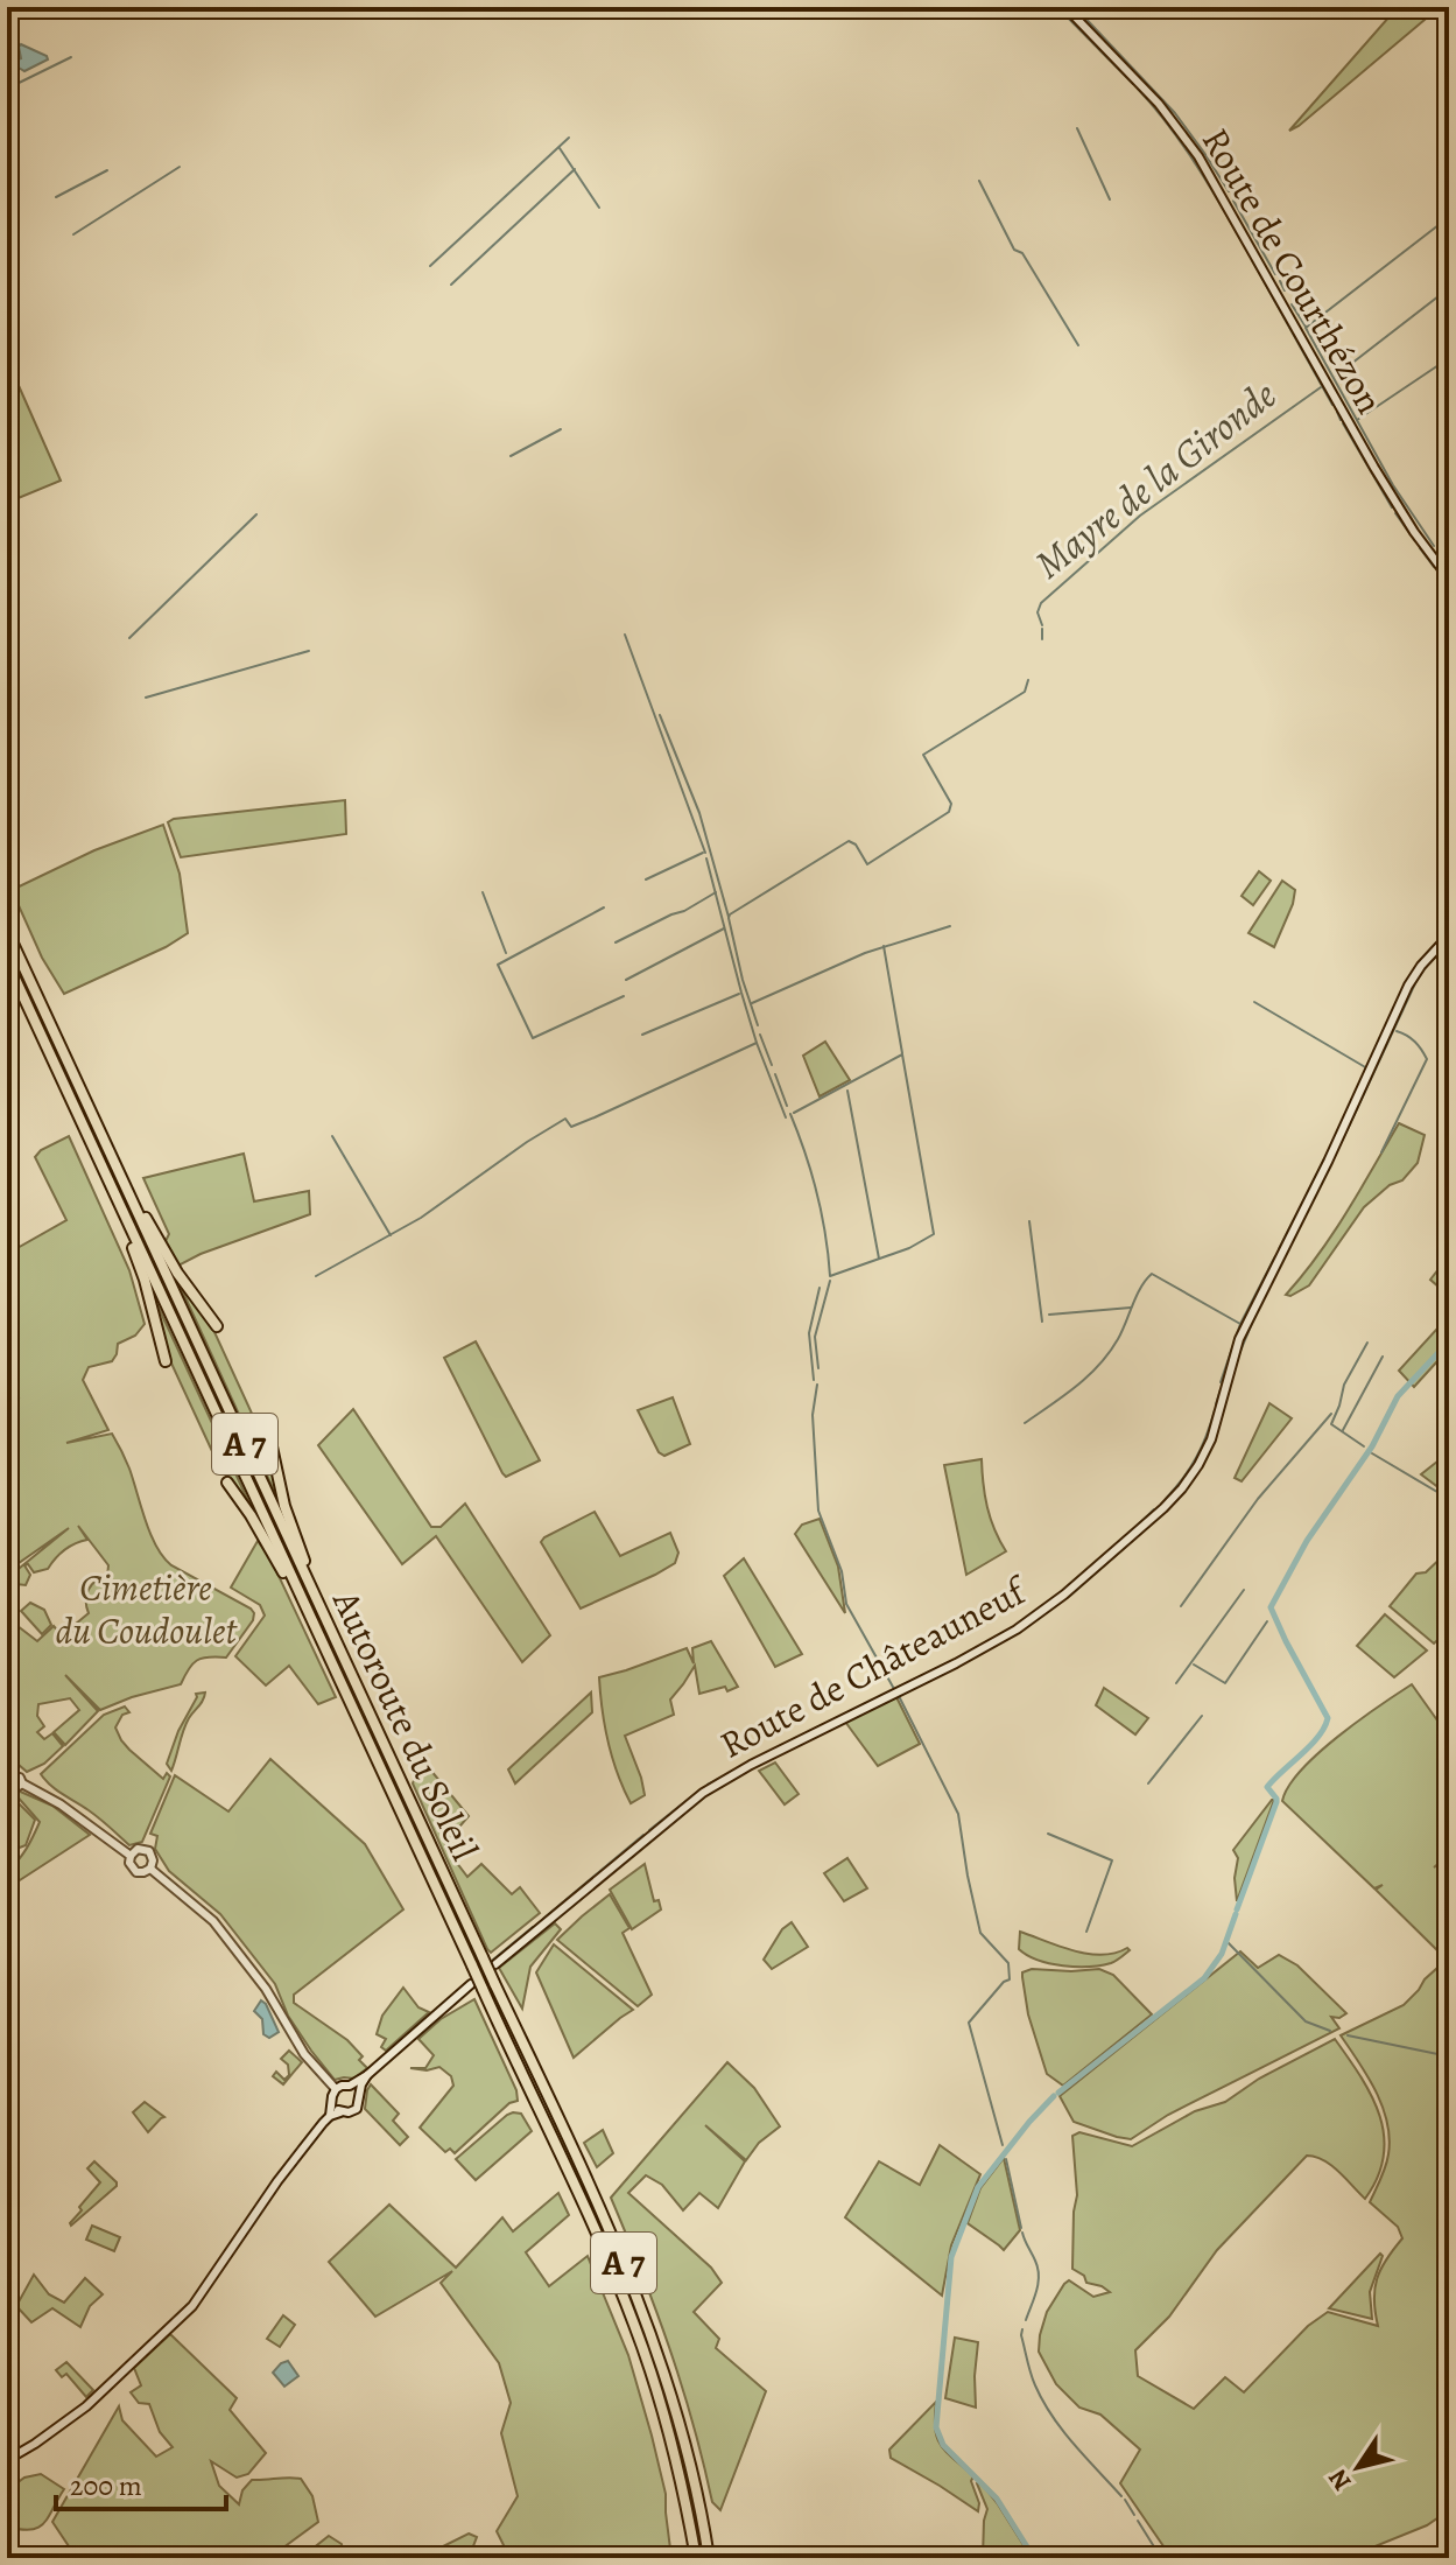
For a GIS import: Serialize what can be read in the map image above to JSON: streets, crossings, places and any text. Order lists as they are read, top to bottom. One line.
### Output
{"streets":{"highway":["A 7","Autoroute du Soleil"],"main road":["Route de Courthézon","Route de Châteauneuf"]},"water":["Mayre de la Gironde"],"parks":["Cimetière du Coudoulet"],"scale_bar":"200 m","north":"bottom left"}
